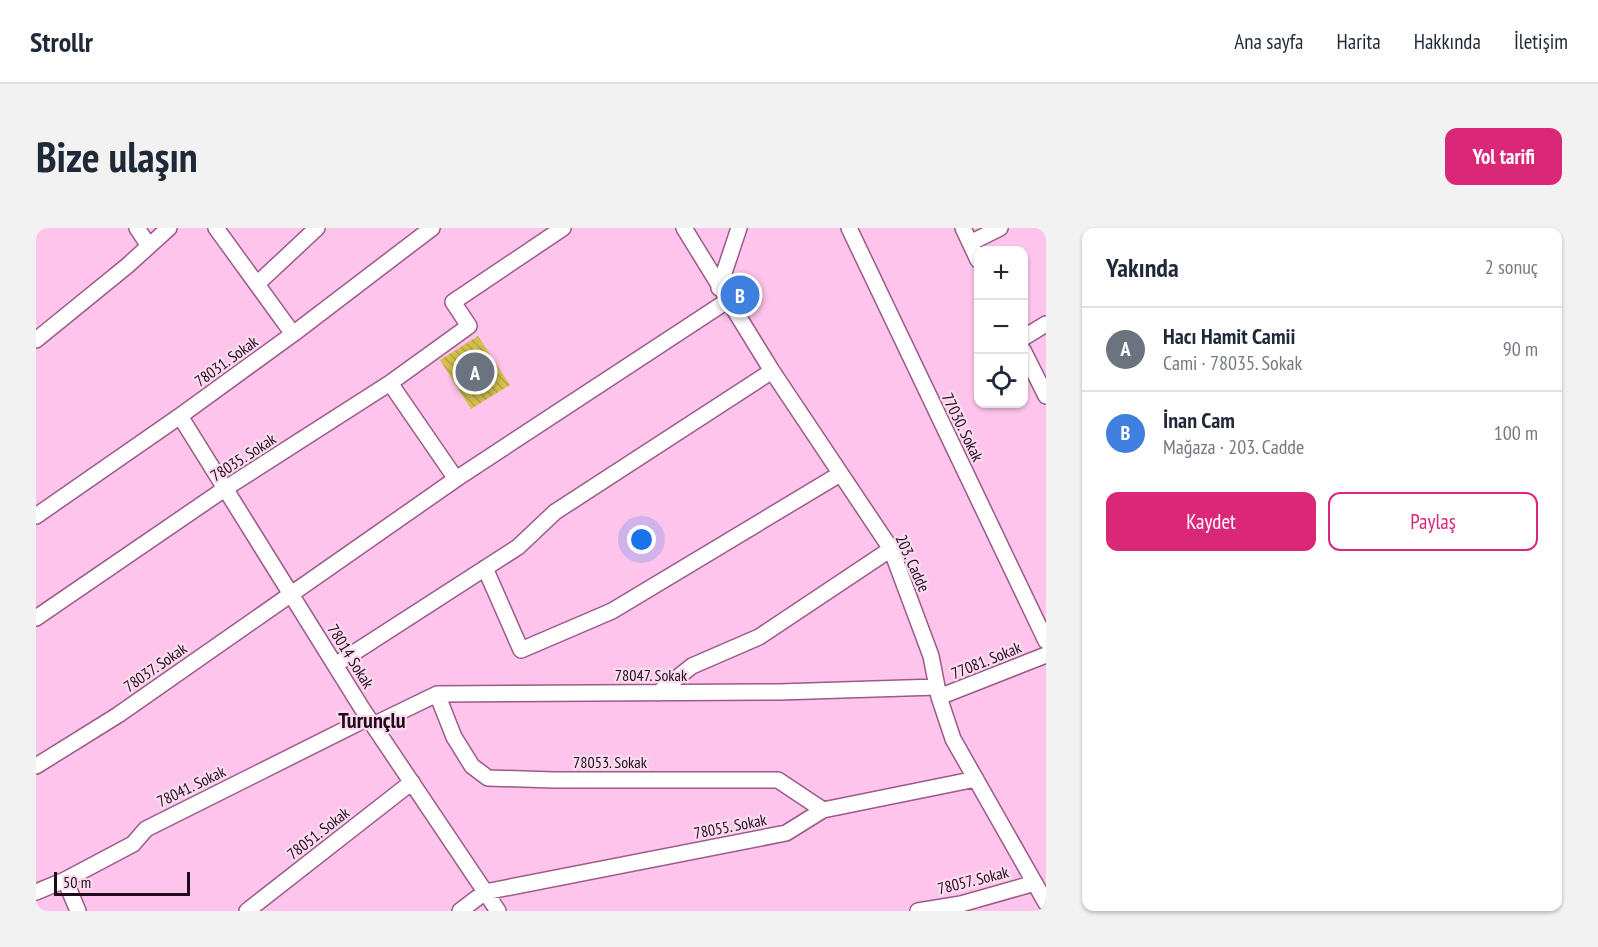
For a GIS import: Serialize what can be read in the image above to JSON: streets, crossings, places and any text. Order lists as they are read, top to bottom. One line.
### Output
{"streets":{"street":["78031. Sokak","77030. Sokak","78035. Sokak","203. Cadde","78014 Sokak","77081. Sokak","78037. Sokak","78047. Sokak","78053. Sokak","78041. Sokak","78055. Sokak","78051. Sokak","78057. Sokak"]},"crossings":[["78031. Sokak","78014 Sokak"],["78035. Sokak","78014 Sokak"],["203. Cadde","77081. Sokak"],["203. Cadde","78037. Sokak"],["203. Cadde","78047. Sokak"],["203. Cadde","78055. Sokak"],["203. Cadde","78057. Sokak"],["78014 Sokak","78037. Sokak"],["78014 Sokak","78047. Sokak"],["78014 Sokak","78041. Sokak"],["78014 Sokak","78055. Sokak"],["78014 Sokak","78051. Sokak"],["77081. Sokak","78047. Sokak"],["78047. Sokak","78053. Sokak"],["78047. Sokak","78041. Sokak"],["78053. Sokak","78055. Sokak"]],"districts":["Turunçlu"],"scale_bar":"50 m","page":{"header":"Strollr","nav":["Ana sayfa","Harita","Hakkında","İletişim"],"buttons":["Yol tarifi",["Kaydet","Paylaş"]],"title":"Bize ulaşın","heading":["Yakında","2 sonuç"],"map_buttons":["+","−"],"pins":["B","A"],"list":[{"mark":"A","name":"Hacı Hamit Camii","note":"Cami · 78035. Sokak","value":"90 m"},{"mark":"B","name":"İnan Cam","note":"Mağaza · 203. Cadde","value":"100 m"}],"scale":"50 m"}}
